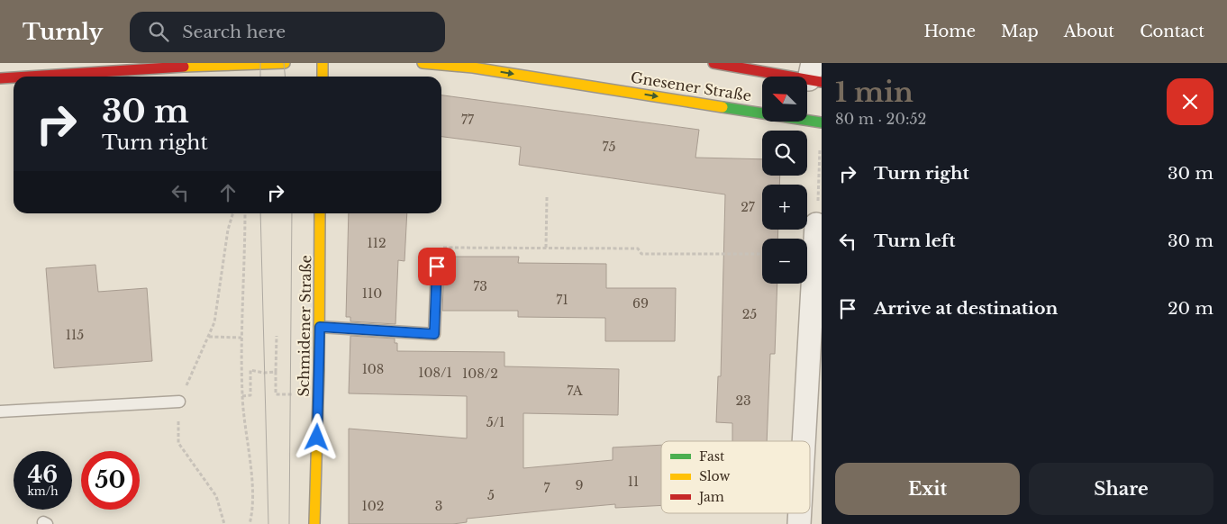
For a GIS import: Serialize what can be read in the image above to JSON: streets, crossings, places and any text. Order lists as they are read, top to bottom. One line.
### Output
{"streets":{"main road":["Gnesener Straße","Schmidener Straße"]},"one_way":["Gnesener Straße"],"house_numbers":["77","75","27","112","73","110","71","69","25","115","108","108/1","108/2","7A","23","5/1","11","9","7","5","102","3"],"legend":["Fast","Slow","Jam"],"north":"top left","page":{"header":"Turnly","search":"Search here","nav":["Home","Map","About","Contact"],"heading":["1 min","80 m · 20:52"],"map_buttons":["+","−"],"turn":["30 m","Turn right"],"list":[{"name":"Turn right","value":"30 m"},{"name":"Turn left","value":"30 m"},{"name":"Arrive at destination","value":"20 m"}],"speed":"46 km/h","limit":"50","buttons":["Exit","Share"]}}
